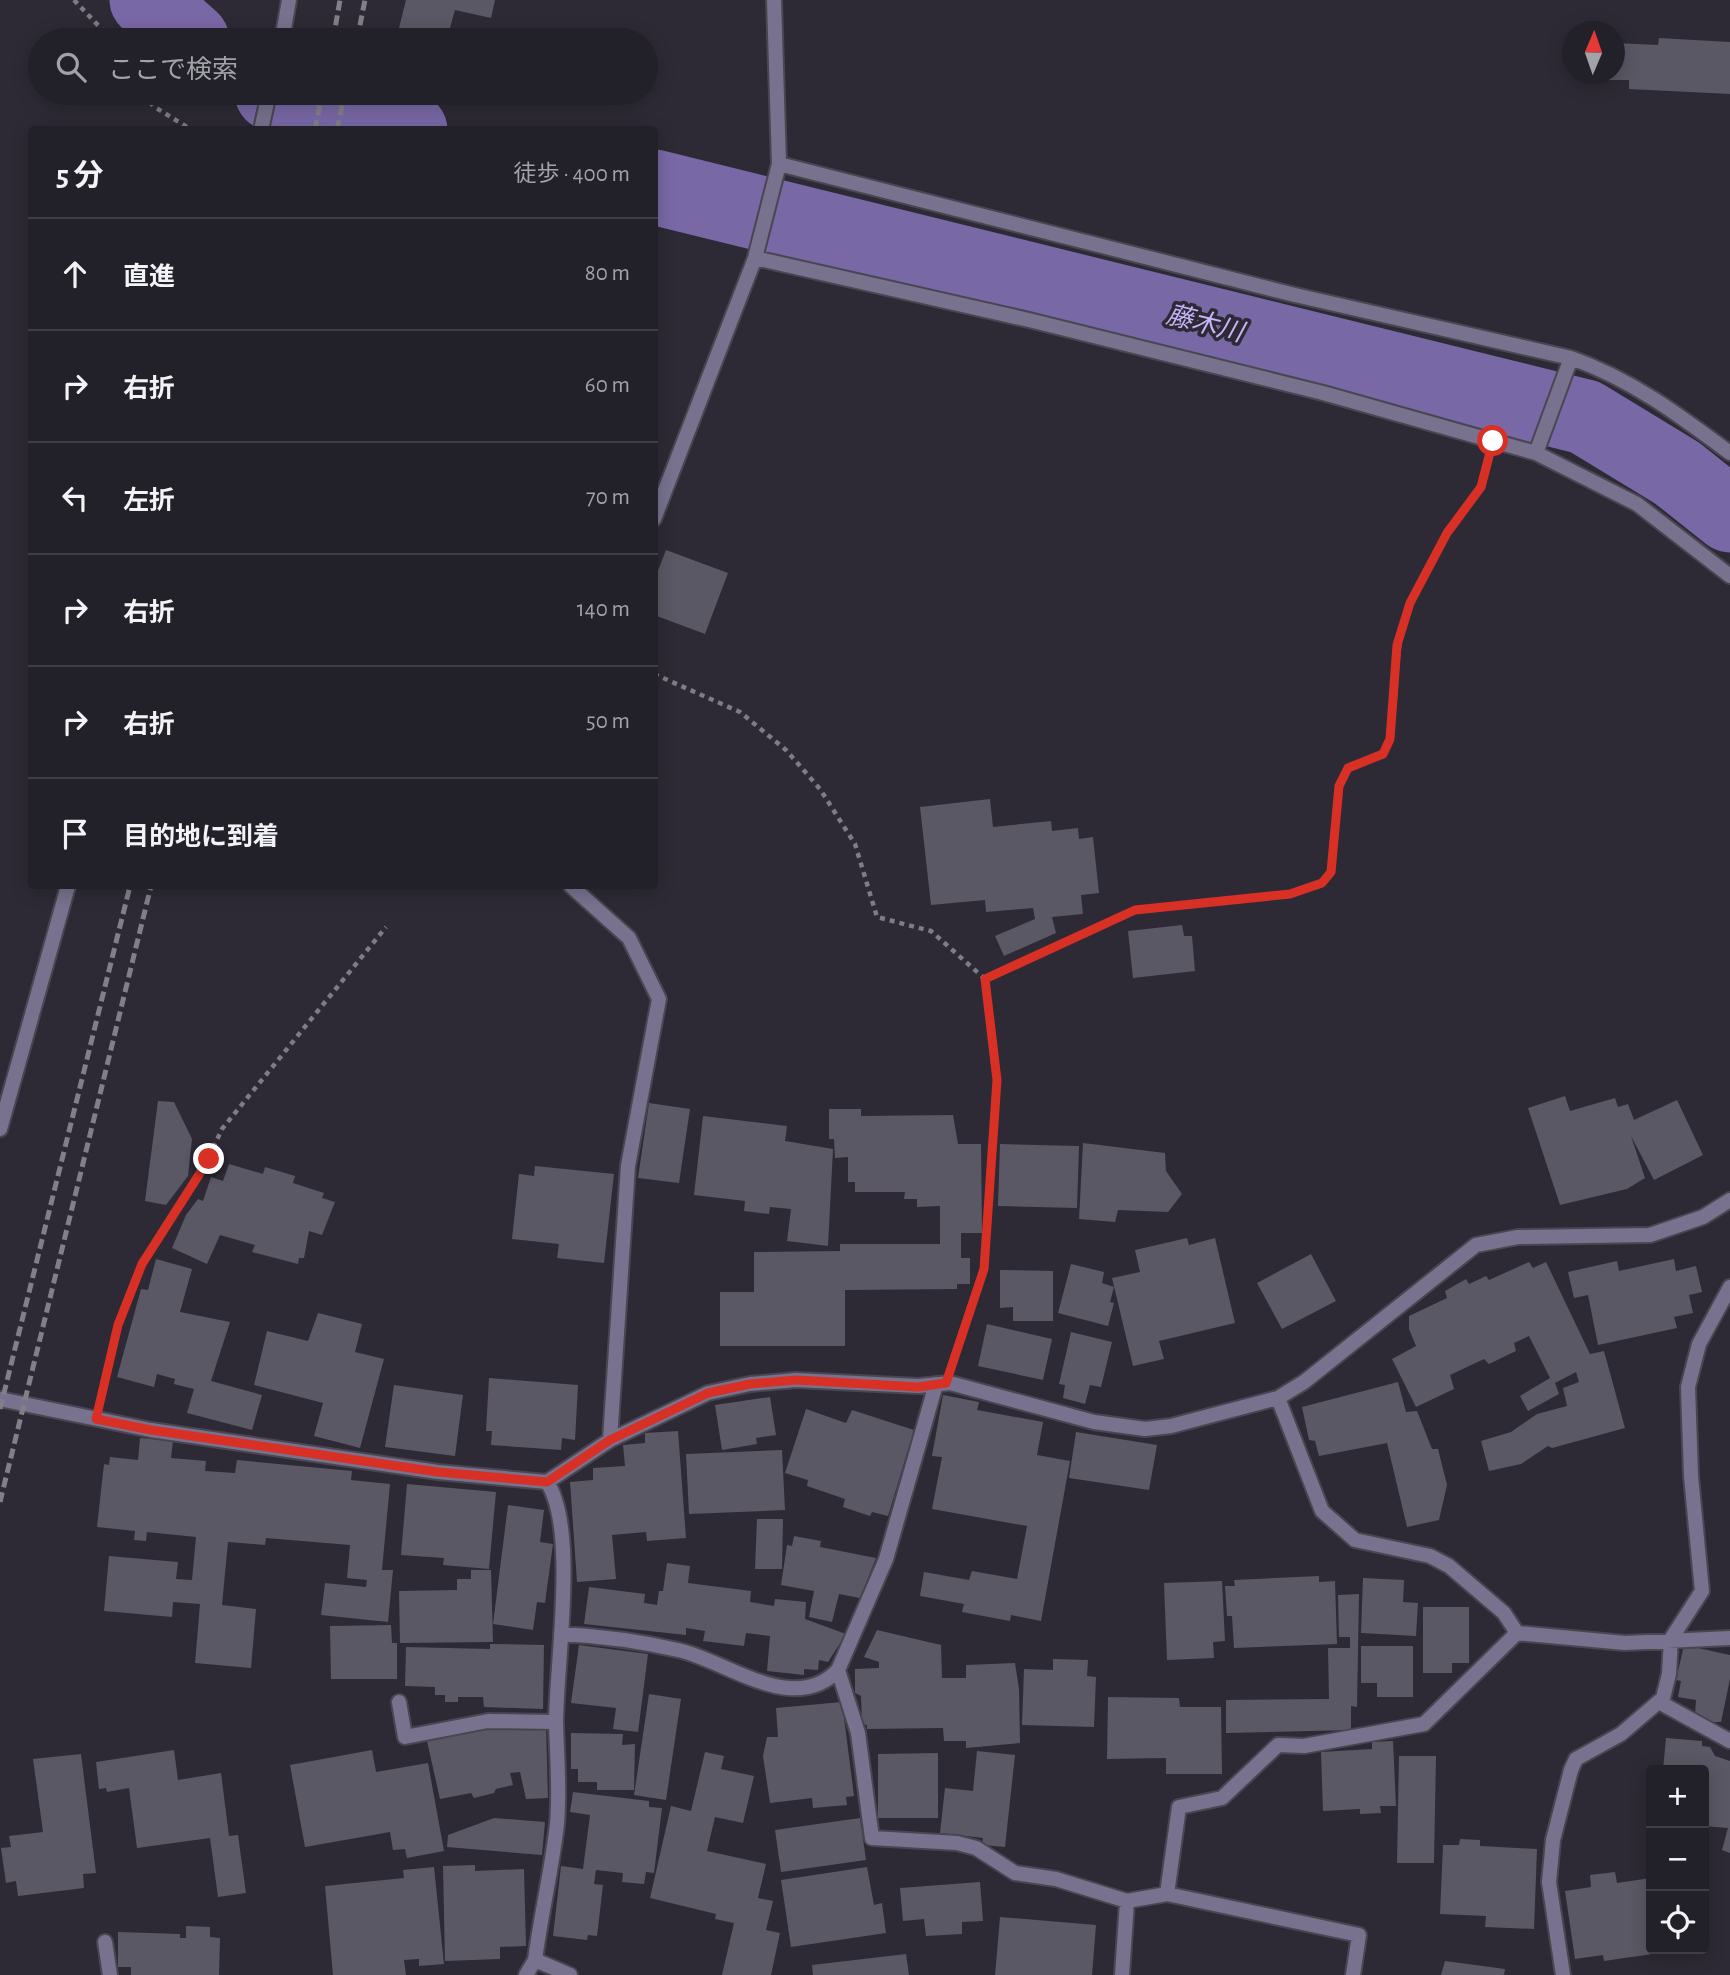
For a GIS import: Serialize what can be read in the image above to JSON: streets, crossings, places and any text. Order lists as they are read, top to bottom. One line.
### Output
{"water":["藤木川"],"north":"top","page":{"search":"ここで検索","heading":["5 分","徒歩 · 400 m"],"list":[["直進","80 m"],["右折","60 m"],["左折","70 m"],["右折","140 m"],["右折","50 m"],"目的地に到着"],"map_buttons":["+","−"]}}
